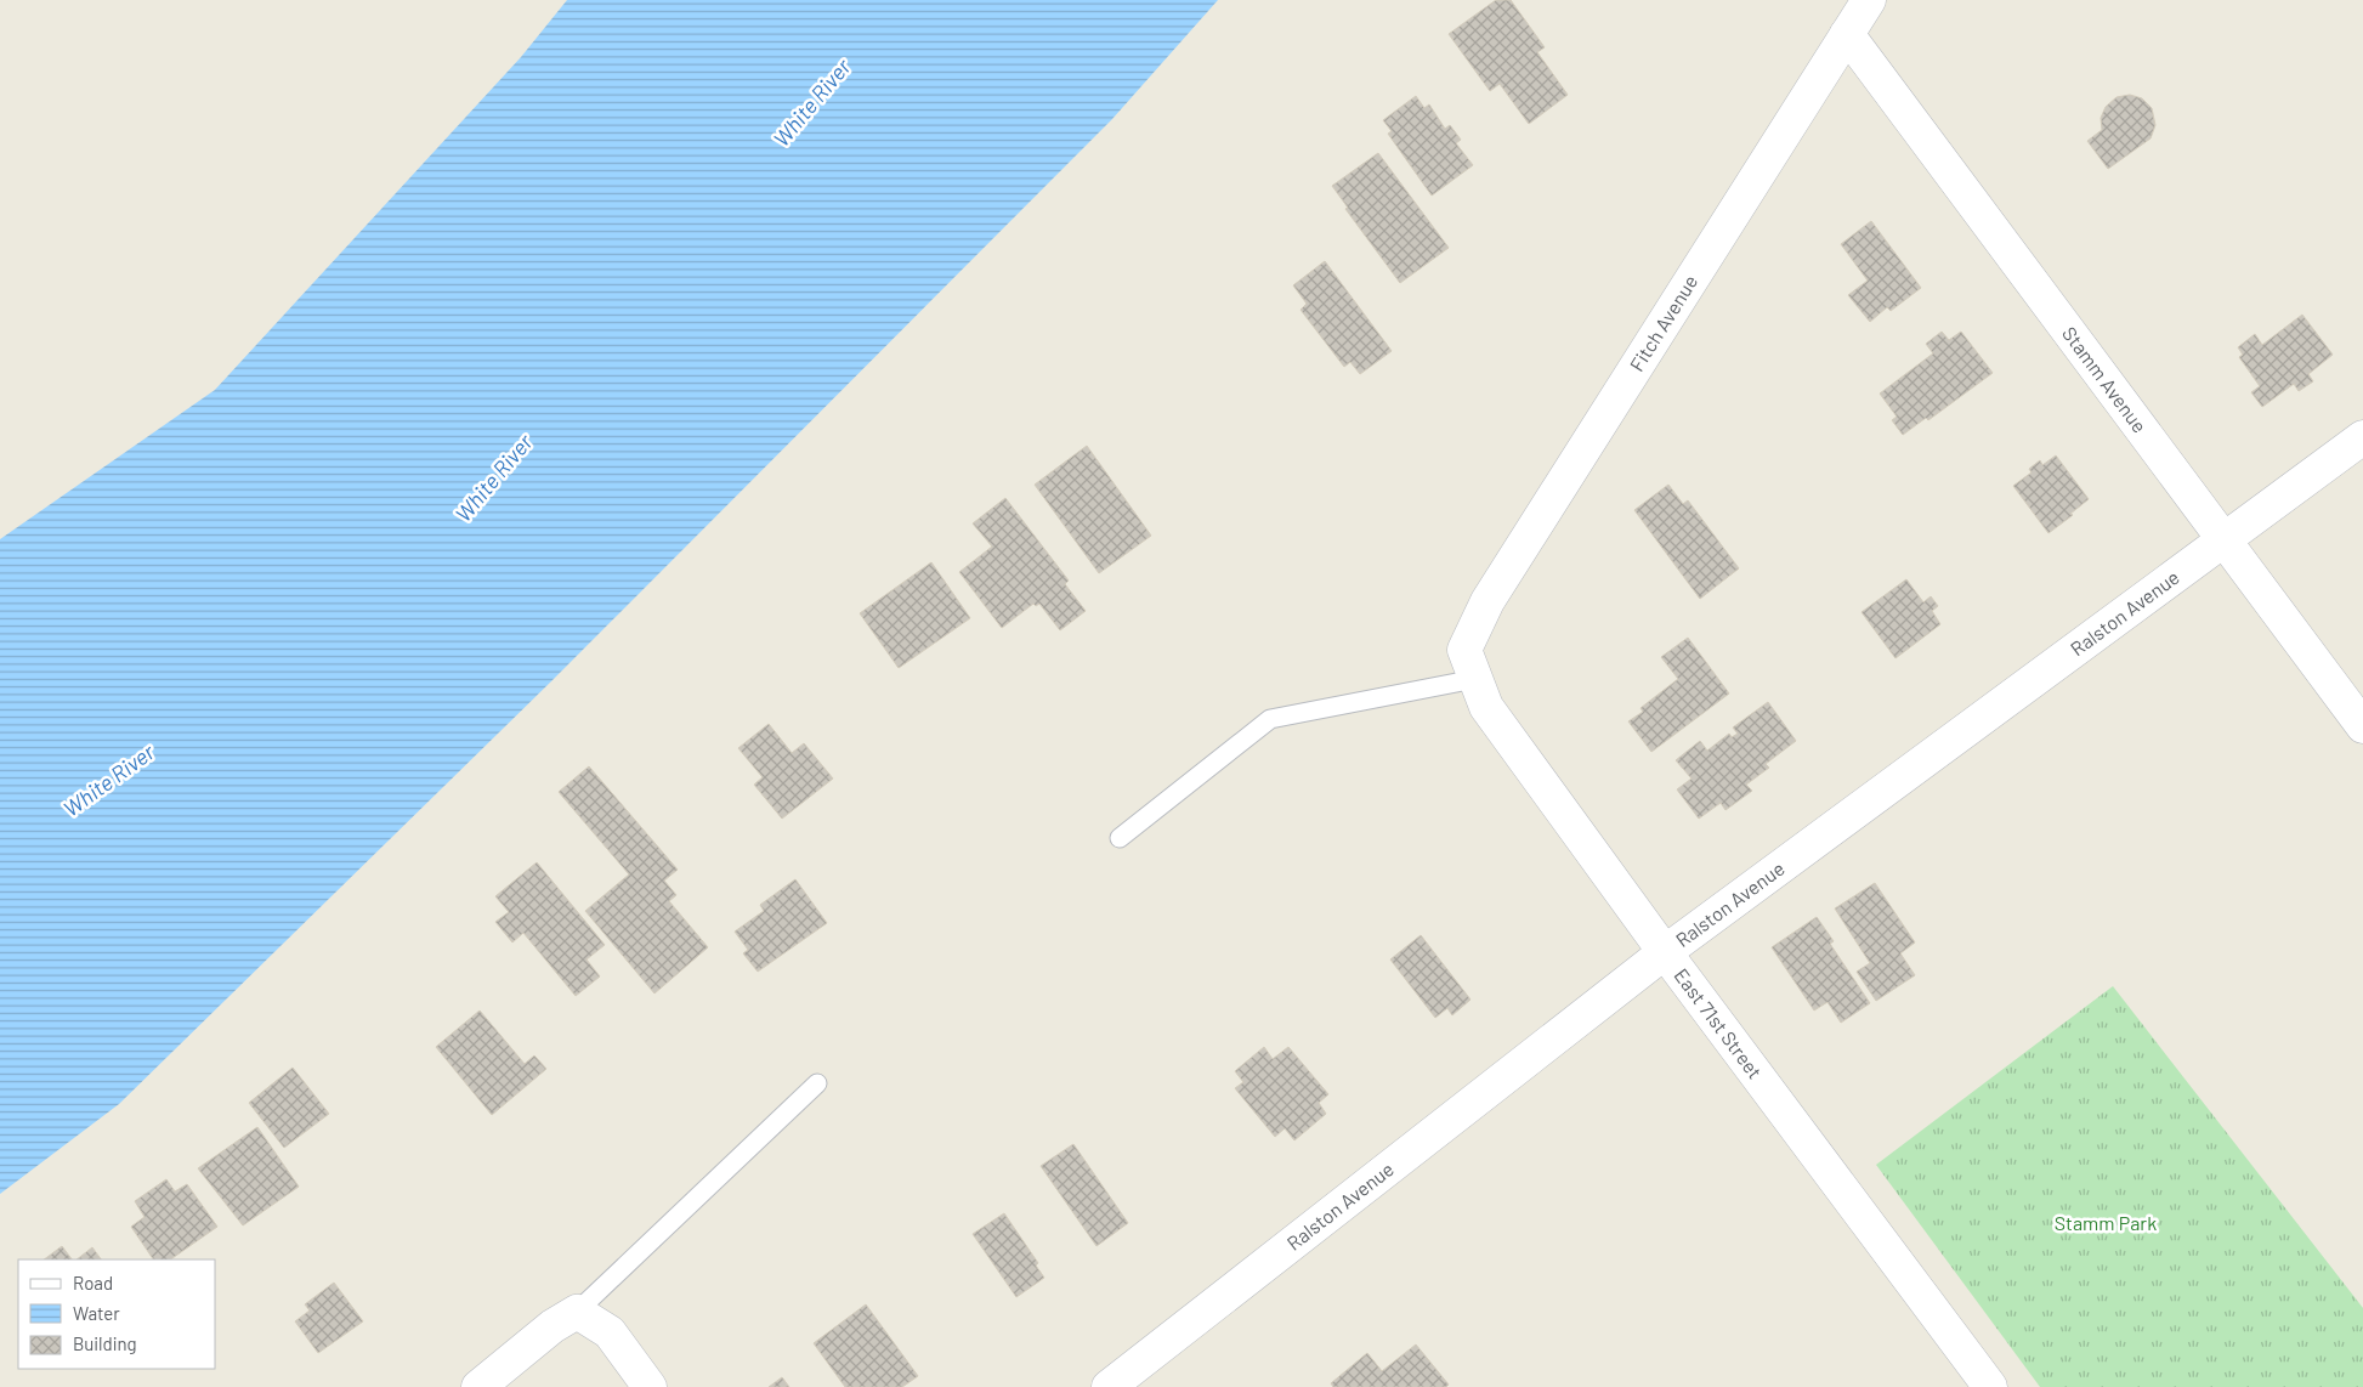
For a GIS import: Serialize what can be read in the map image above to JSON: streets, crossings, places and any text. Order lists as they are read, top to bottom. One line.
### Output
{"streets":{"street":["Fitch Avenue","Stamm Avenue","Ralston Avenue","East 71st Street"]},"crossings":[["Fitch Avenue","Stamm Avenue"],["Fitch Avenue","East 71st Street"],["Stamm Avenue","Ralston Avenue"],["Ralston Avenue","East 71st Street"]],"water":["White River"],"parks":["Stamm Park"],"legend":["Road","Water","Building"]}
